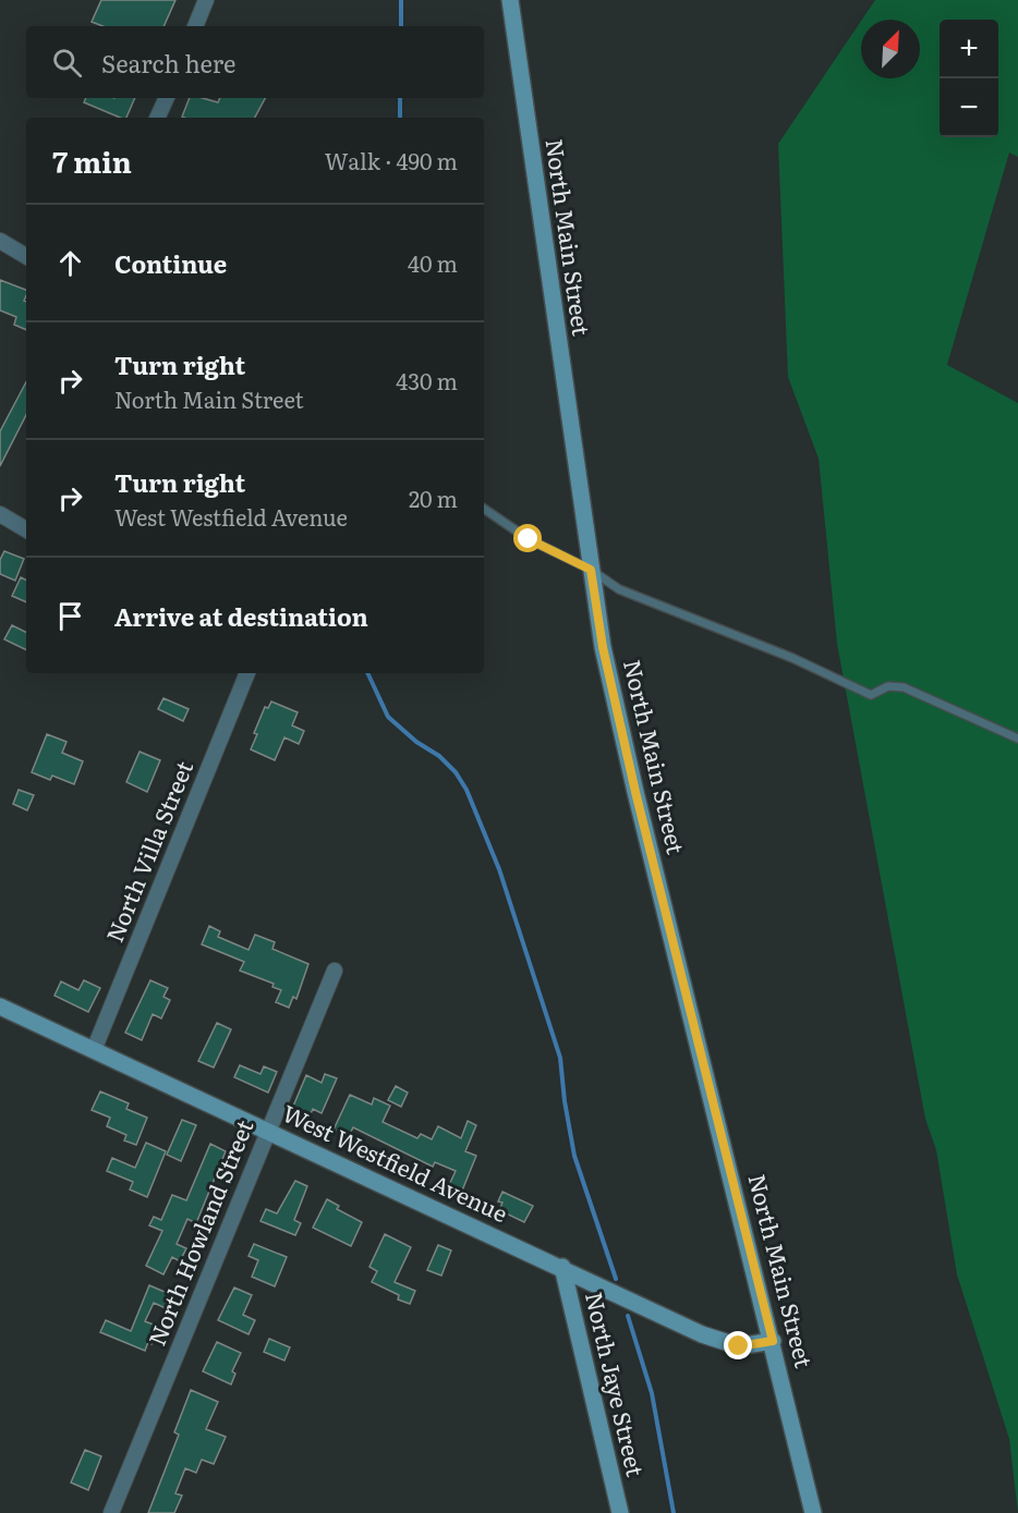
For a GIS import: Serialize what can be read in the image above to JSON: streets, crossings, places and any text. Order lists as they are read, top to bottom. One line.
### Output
{"streets":{"main road":["North Main Street","West Westfield Avenue","North Jaye Street"],"street":["North Villa Street","North Howland Street"]},"crossings":[["North Main Street","West Westfield Avenue"],["North Villa Street","West Westfield Avenue"],["West Westfield Avenue","North Howland Street"],["West Westfield Avenue","North Jaye Street"]],"north":"top right","page":{"map_buttons":["+","−"],"search":"Search here","heading":["7 min","Walk · 490 m"],"list":[["Continue","40 m"],["Turn right","North Main Street","430 m"],["Turn right","West Westfield Avenue","20 m"],"Arrive at destination"]}}
